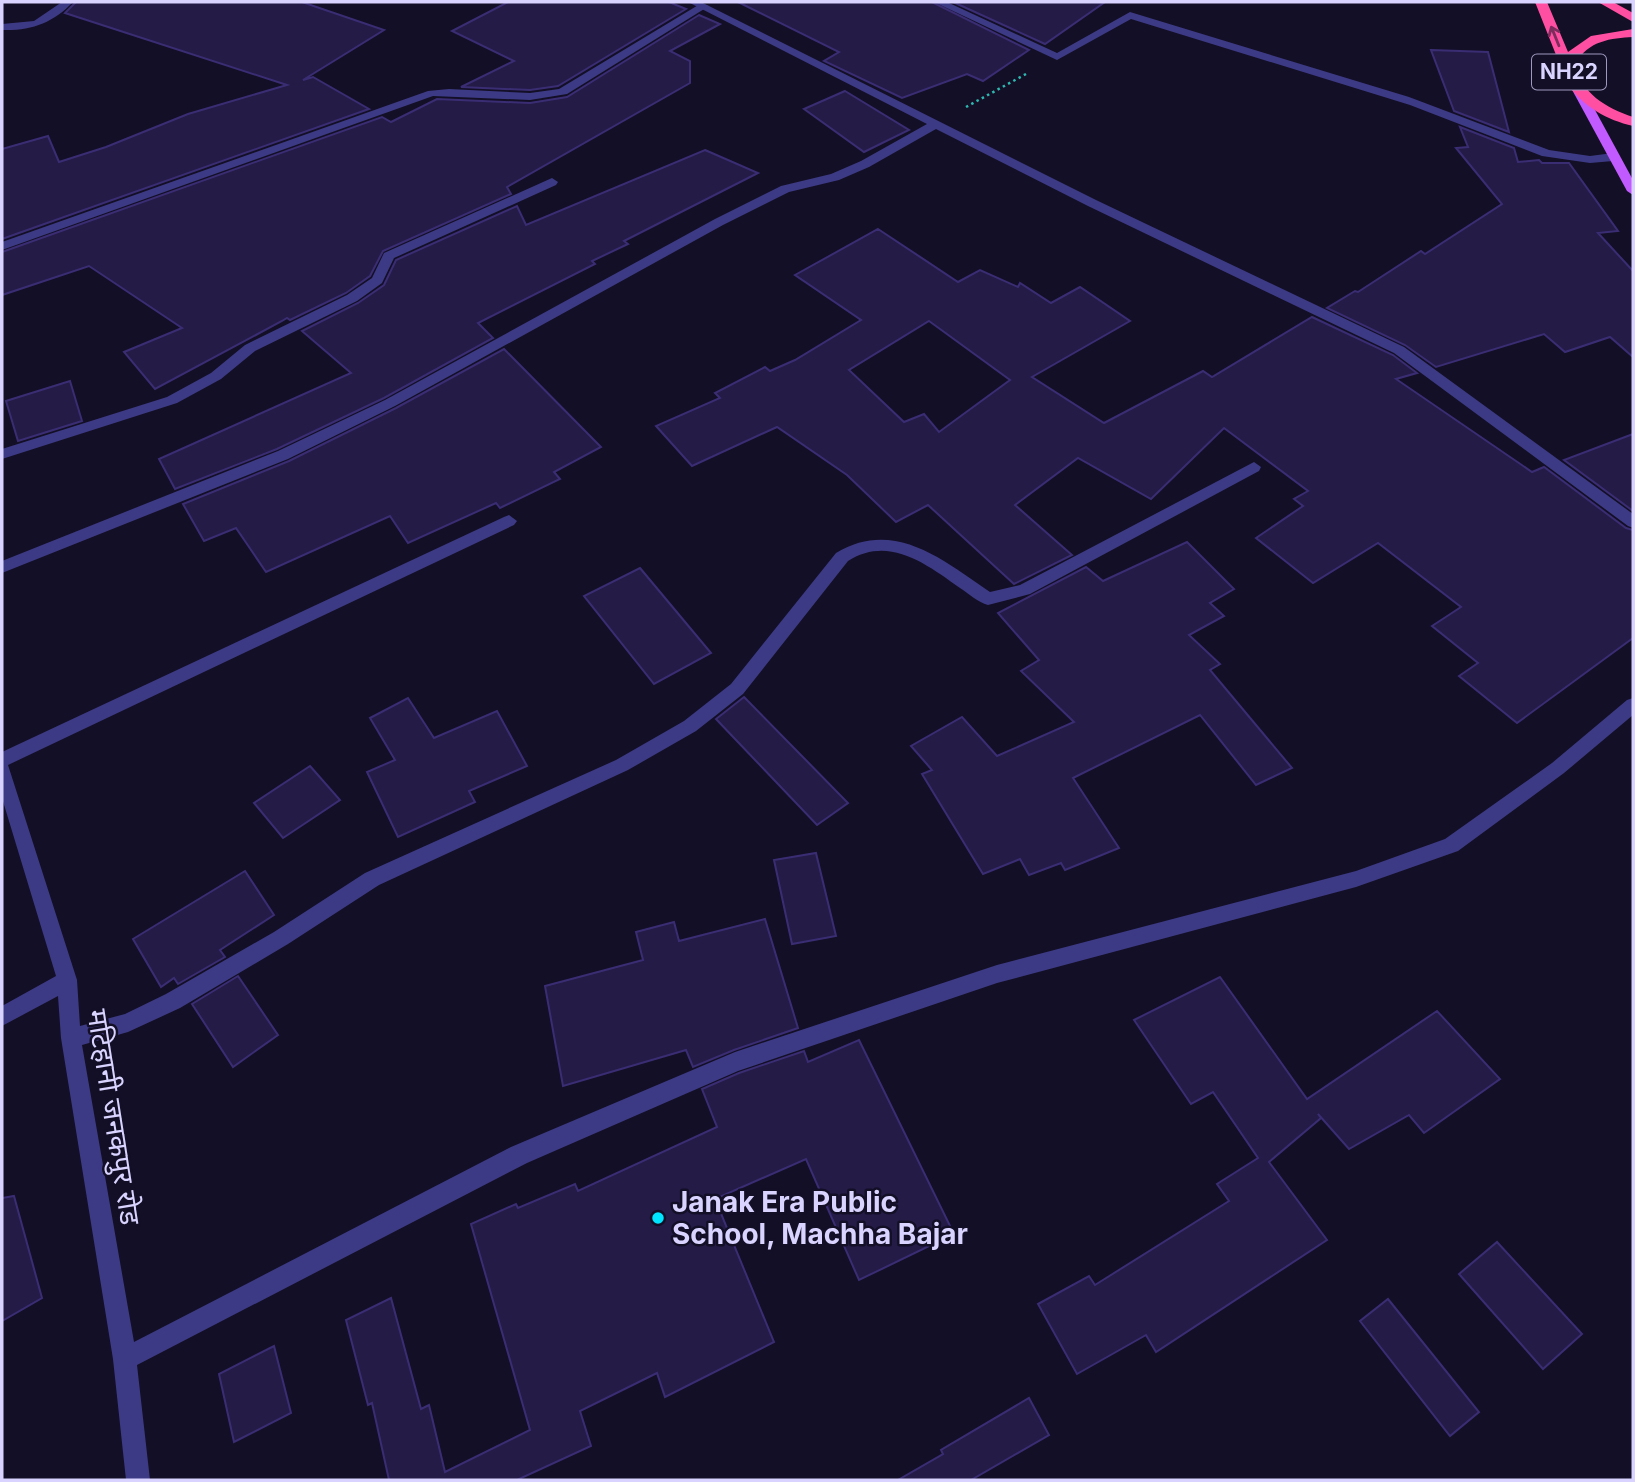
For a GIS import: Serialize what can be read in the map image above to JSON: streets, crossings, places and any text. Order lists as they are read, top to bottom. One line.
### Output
{"streets":{"highway":["NH22"],"street":["मटिहानी जनकपुर रोड"]},"places":["Janak Era Public School, Machha Bajar"]}
